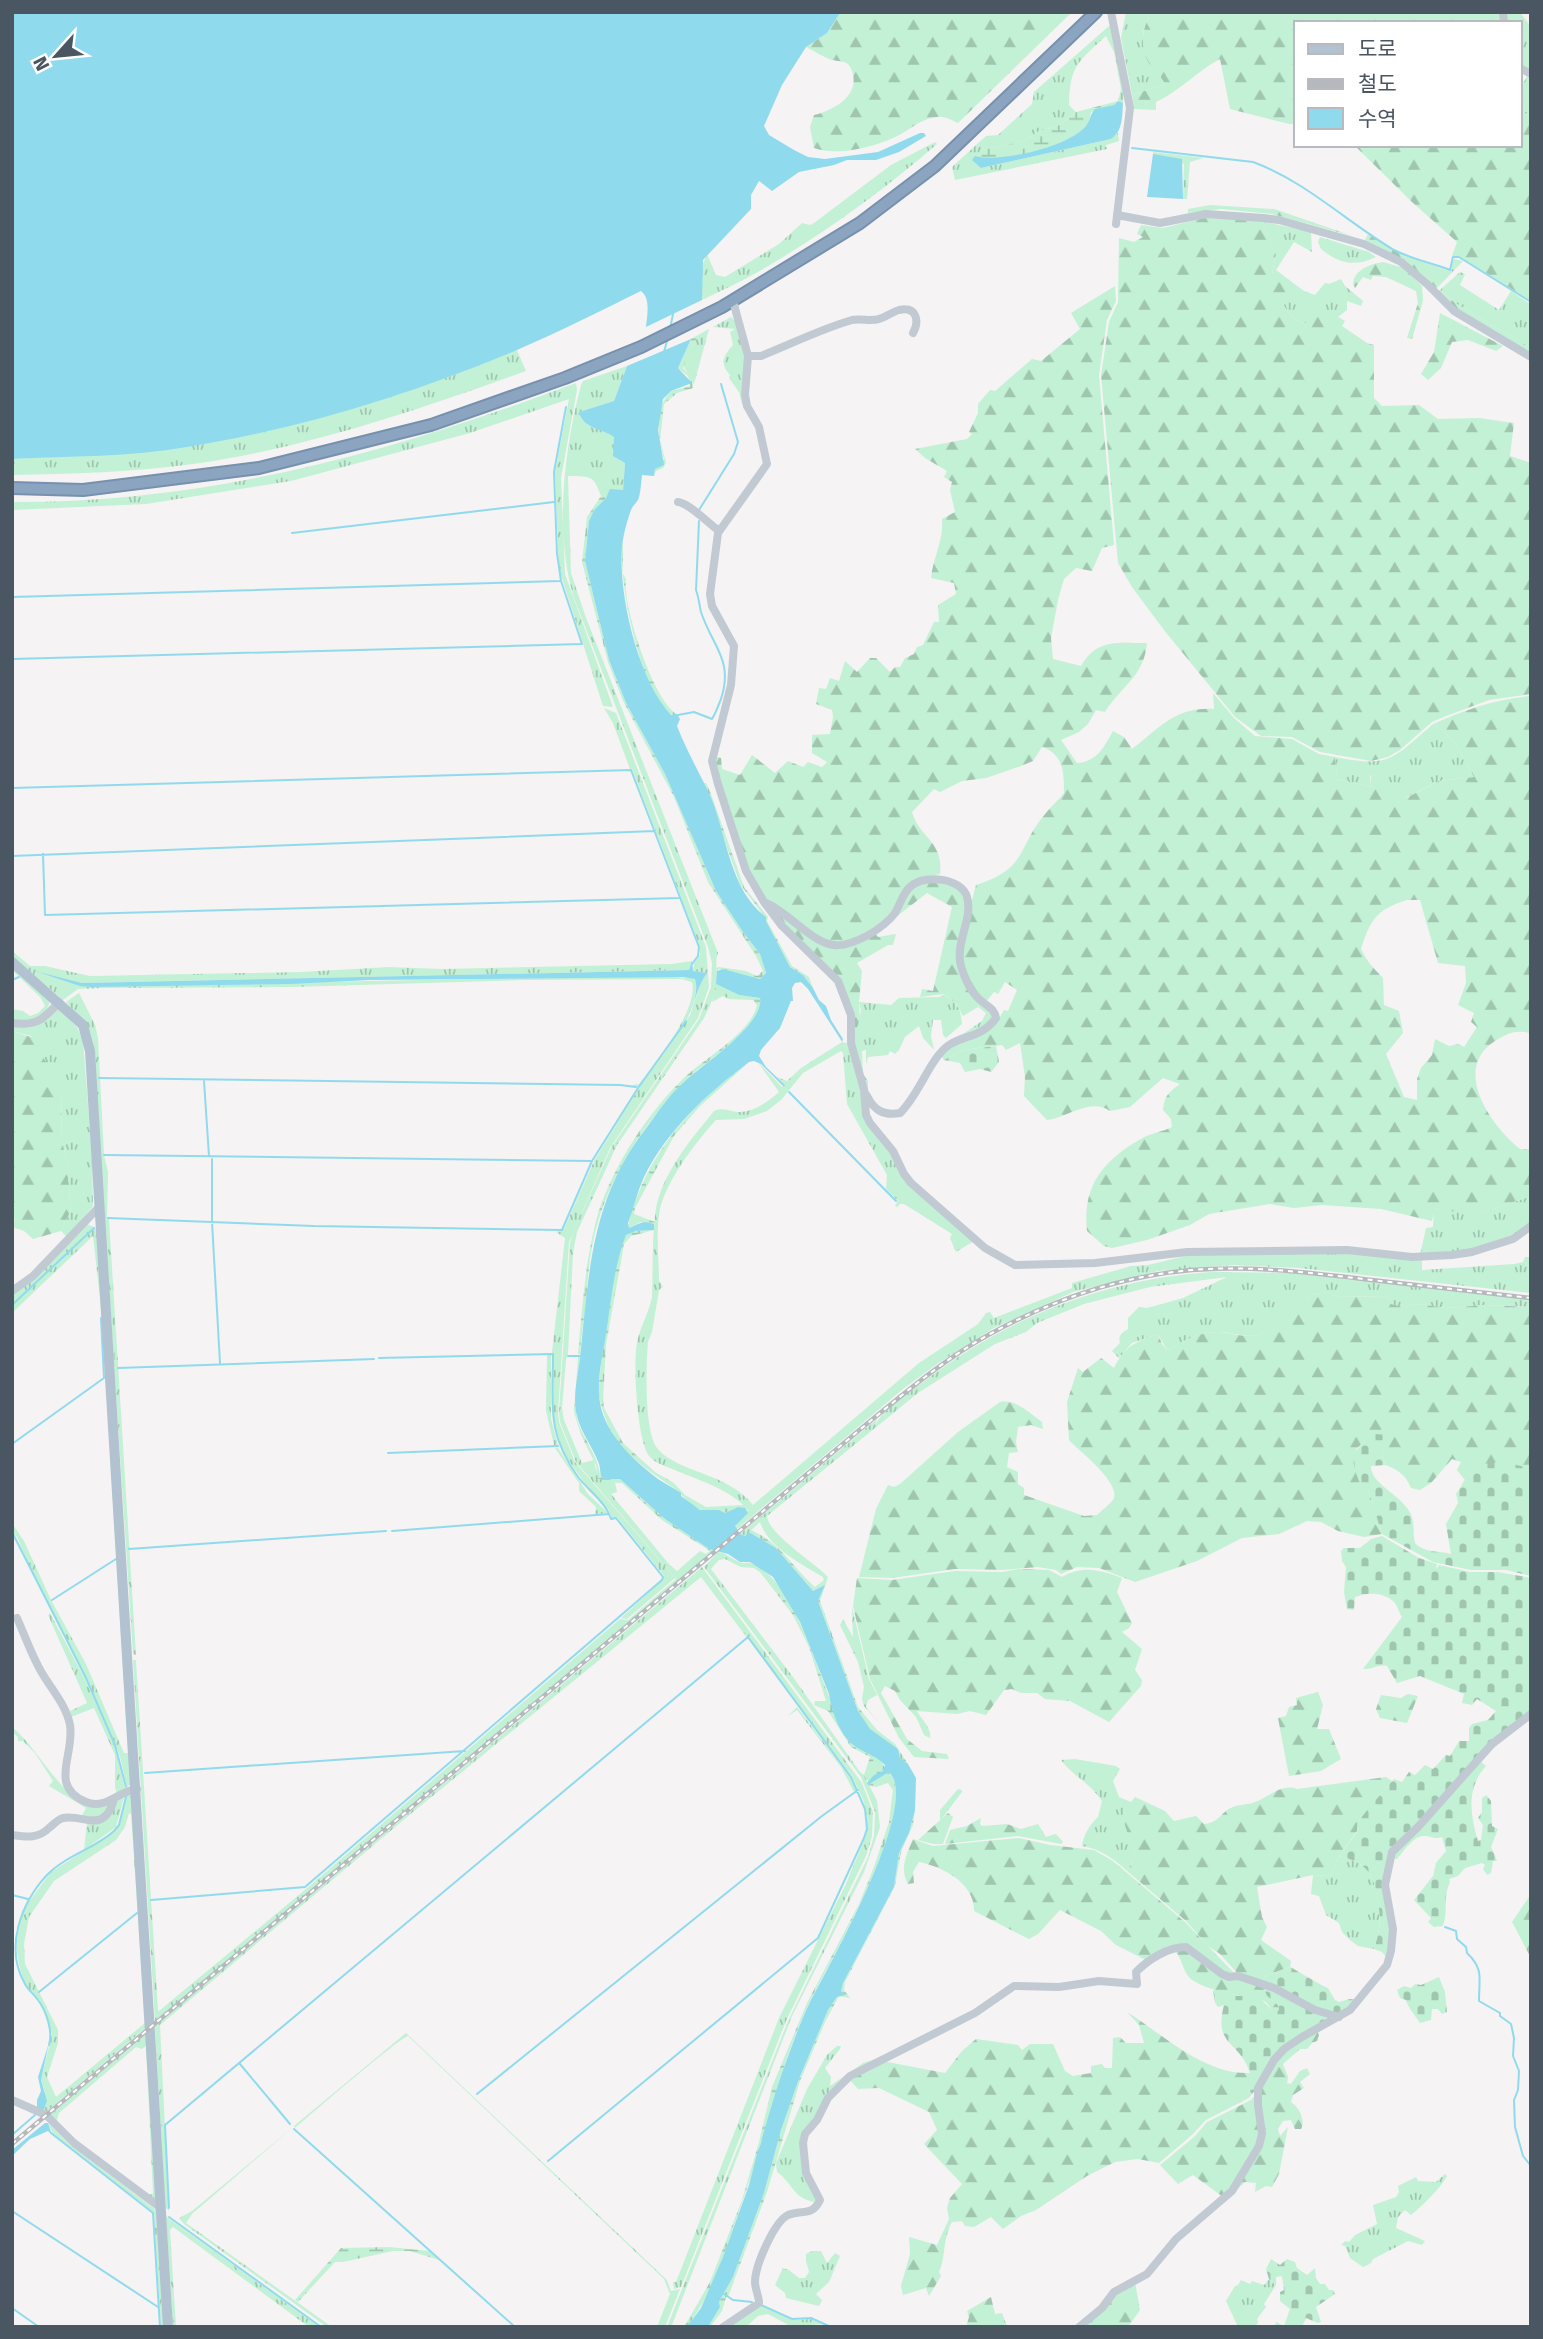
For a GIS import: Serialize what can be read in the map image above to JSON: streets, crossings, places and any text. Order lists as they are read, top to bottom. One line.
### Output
{"legend":["도로","철도","수역"],"north":"bottom left"}
